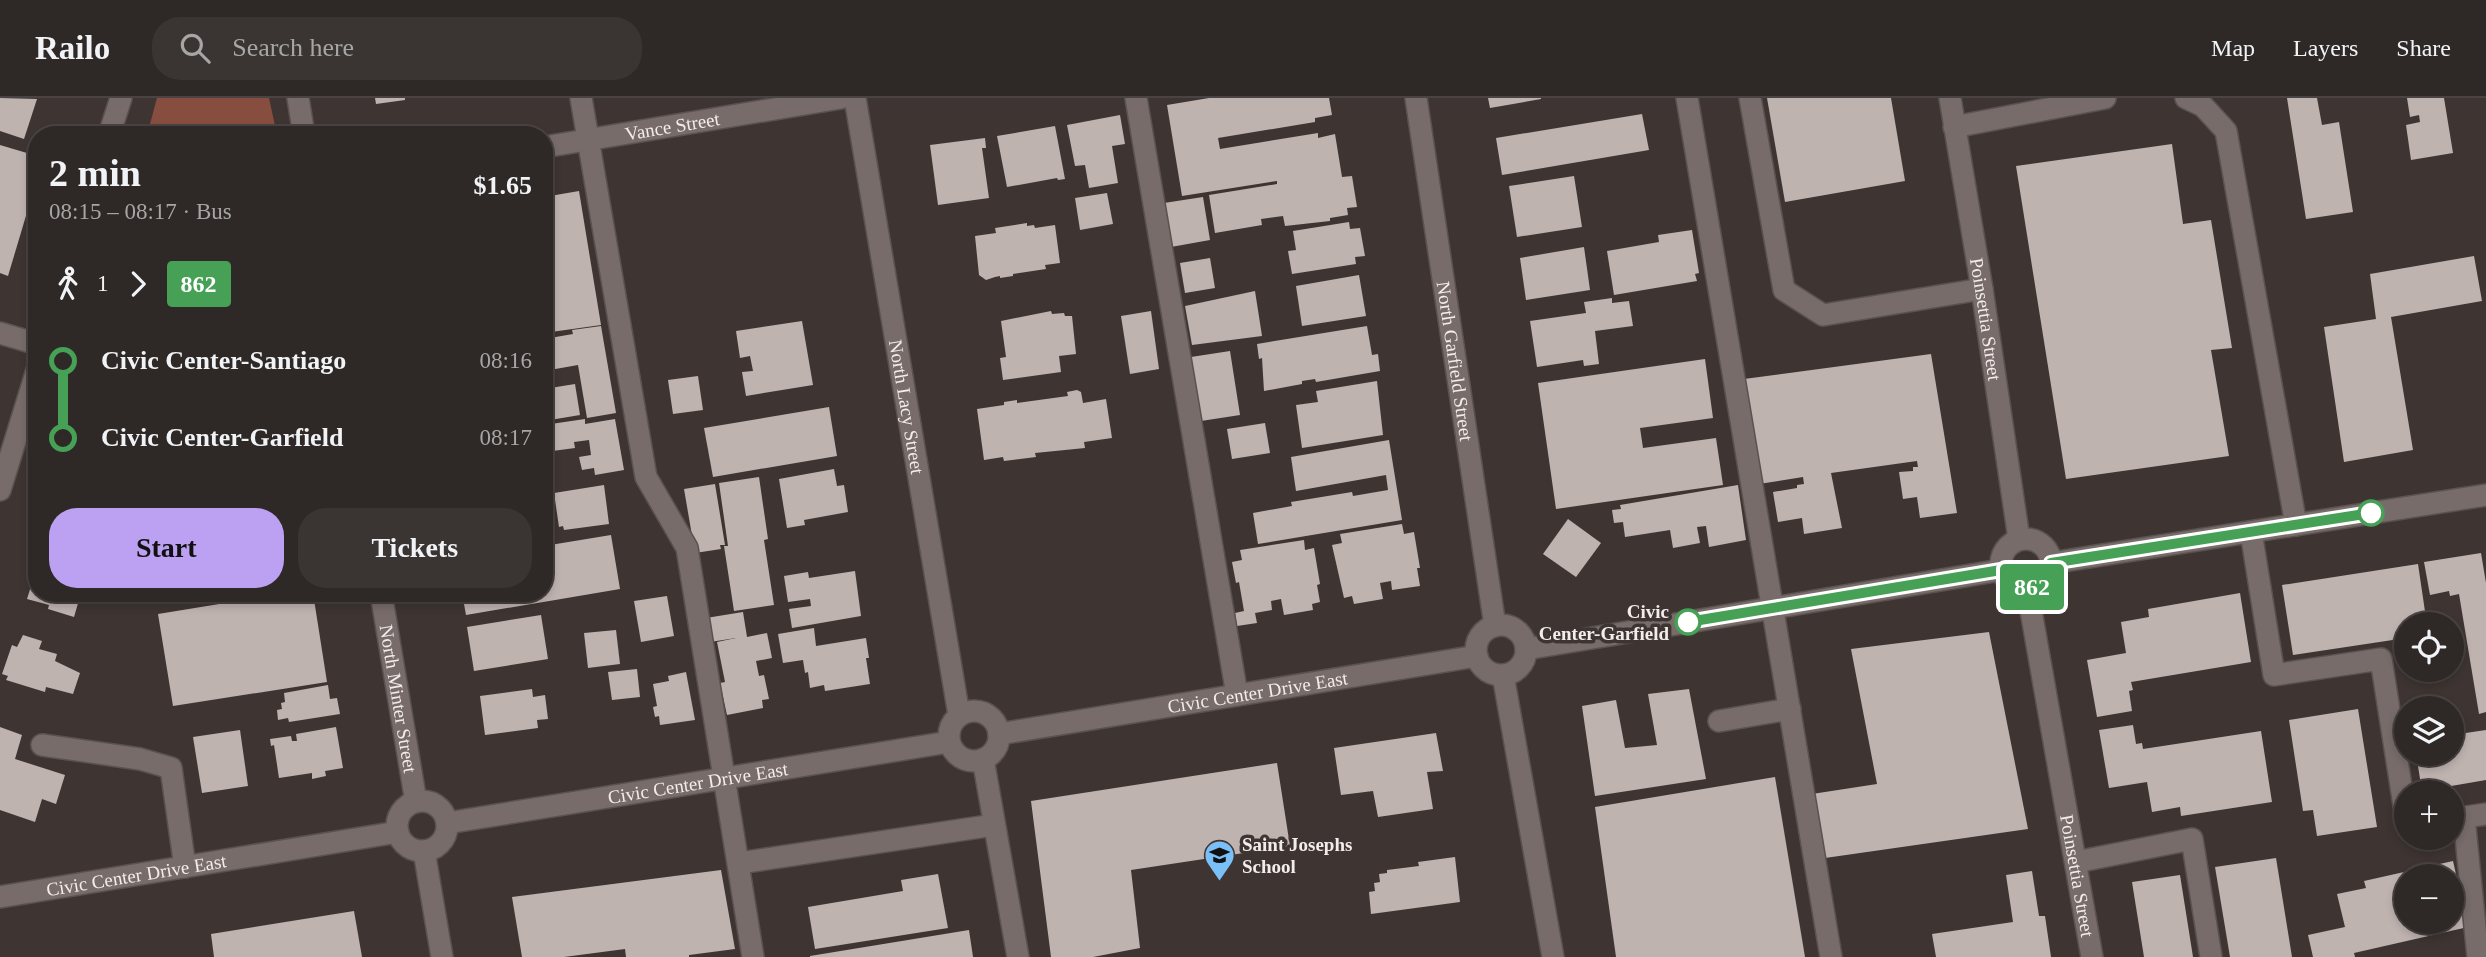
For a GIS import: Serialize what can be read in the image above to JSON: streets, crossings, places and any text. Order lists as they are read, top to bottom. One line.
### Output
{"streets":{"street":["Vance Street","Poinsettia Street","North Garfield Street","North Lacy Street","Civic Center Drive East","North Minter Street"]},"crossings":[["North Garfield Street","Civic Center Drive East"],["North Lacy Street","Civic Center Drive East"],["Civic Center Drive East","North Minter Street"]],"places":{"other":["Civic Center-Garfield"],"school or university":["Saint Josephs School"]},"lines":["bus line 862"],"page":{"header":"Railo","search":"Search here","nav":["Map","Layers","Share"],"on_map":"862","heading":["2 min","08:15 – 08:17 · Bus","$1.65"],"legs":["1","862"],"list":[{"name":"Civic Center-Santiago","value":"08:16"},{"name":"Civic Center-Garfield","value":"08:17"}],"buttons":["Start","Tickets"],"map_buttons":["+","−"]}}
